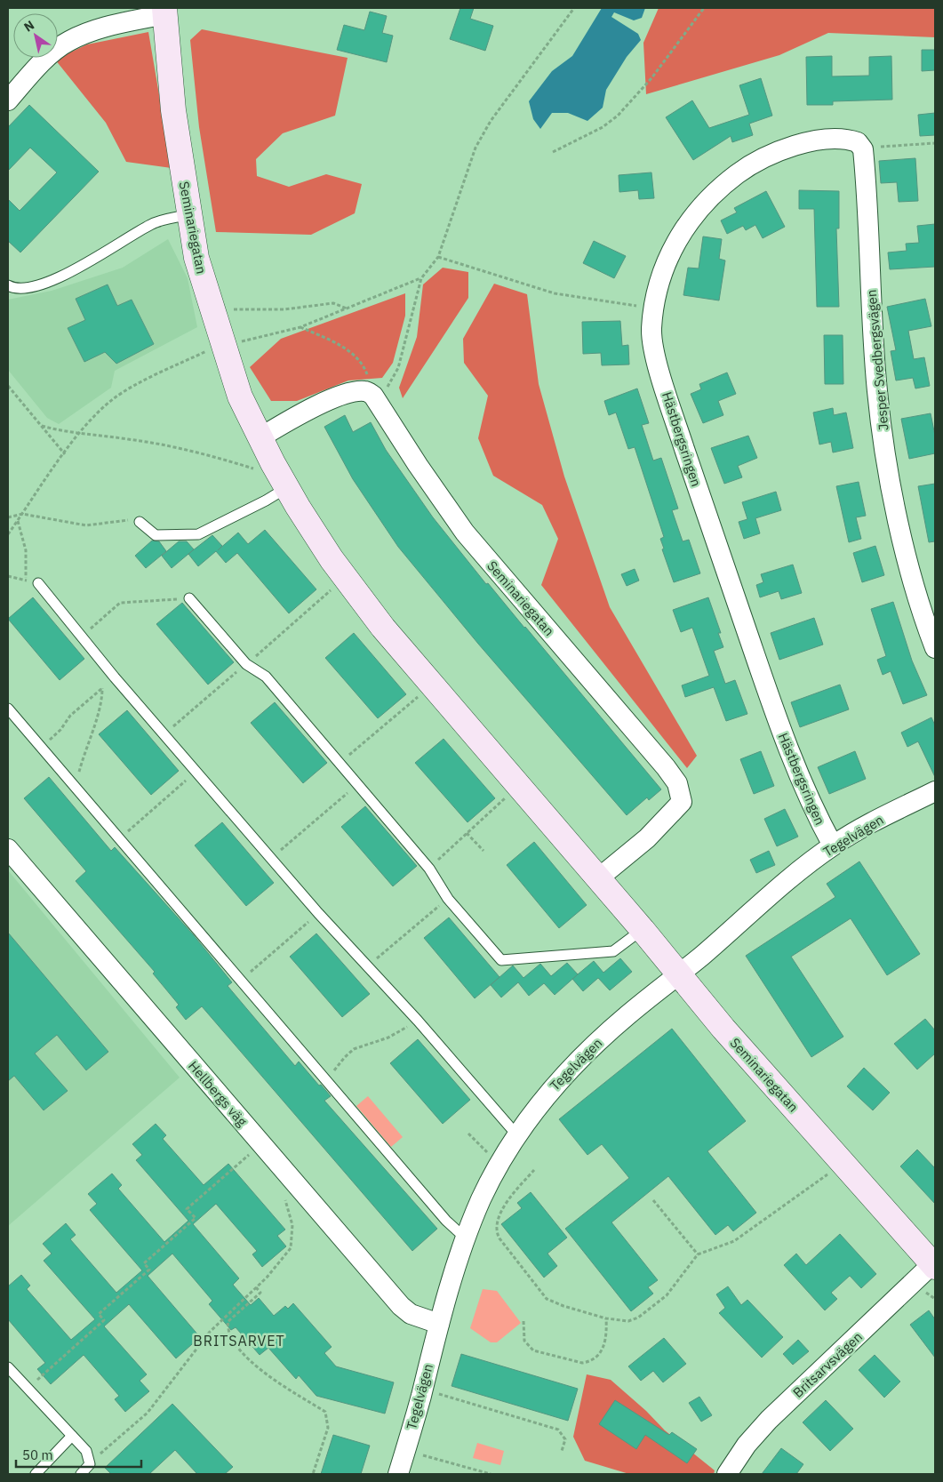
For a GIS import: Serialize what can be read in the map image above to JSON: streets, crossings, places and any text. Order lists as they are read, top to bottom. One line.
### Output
{"streets":{"street":["Seminariegatan","Jesper Svedbergsvägen","Hästbergsringen","Tegelvägen","Hellbergs väg","Britsarvsvägen"]},"crossings":[["Seminariegatan","Tegelvägen"],["Seminariegatan","Britsarvsvägen"],["Jesper Svedbergsvägen","Hästbergsringen"],["Hästbergsringen","Tegelvägen"],["Tegelvägen","Hellbergs väg"]],"districts":["BRITSARVET"],"scale_bar":"50 m","north":"top left"}
